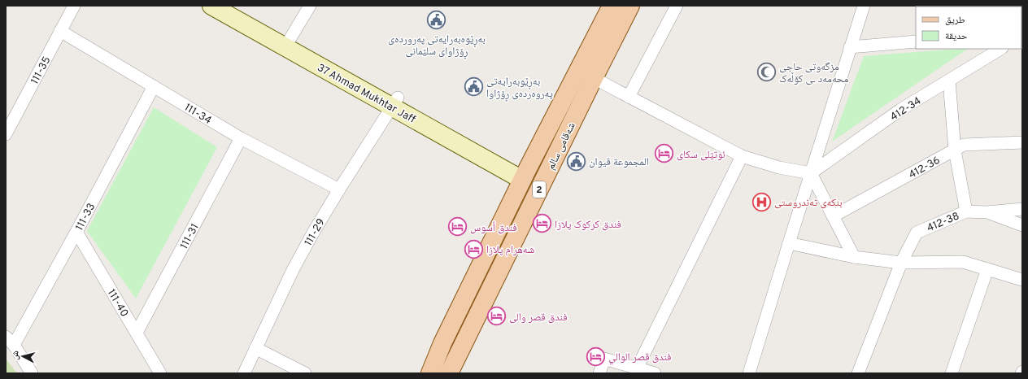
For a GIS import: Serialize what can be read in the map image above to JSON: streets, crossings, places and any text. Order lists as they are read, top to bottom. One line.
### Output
{"streets":{"main road":["شەقامی سالم","2"],"street":["111-35","37 Ahmad Mukhtar Jaff","412-34","111-34","412-36","111-33","412-38","111-29","111-31","111-40"]},"crossings":[["111-35","111-34"],["37 Ahmad Mukhtar Jaff","شەقامی سالم"],["37 Ahmad Mukhtar Jaff","111-29"],["111-34","111-33"],["111-34","111-29"],["111-34","111-31"],["111-33","111-40"],["111-31","111-40"]],"places":{"public building":["بەڕێوەبەرایەتی پەروردەی ڕۆژاوای سلێمانی","بەڕێوبەرایەتی پەروەردەی ڕۆژاوا","المجموعة قیوان"],"mosque":["مزگەوتی حاجی محەمەد ـی کۆڵەک"],"hotel":["ئوتێلی سکای","فندق کرکوک پلازا","فندق أسوس","شەهرام پلازا","فندق قصر والی","فندق قصر الوالي"],"hospital":["بنکەی تەندروستی"]},"legend":["طريق","حديقة"],"north":"left"}
